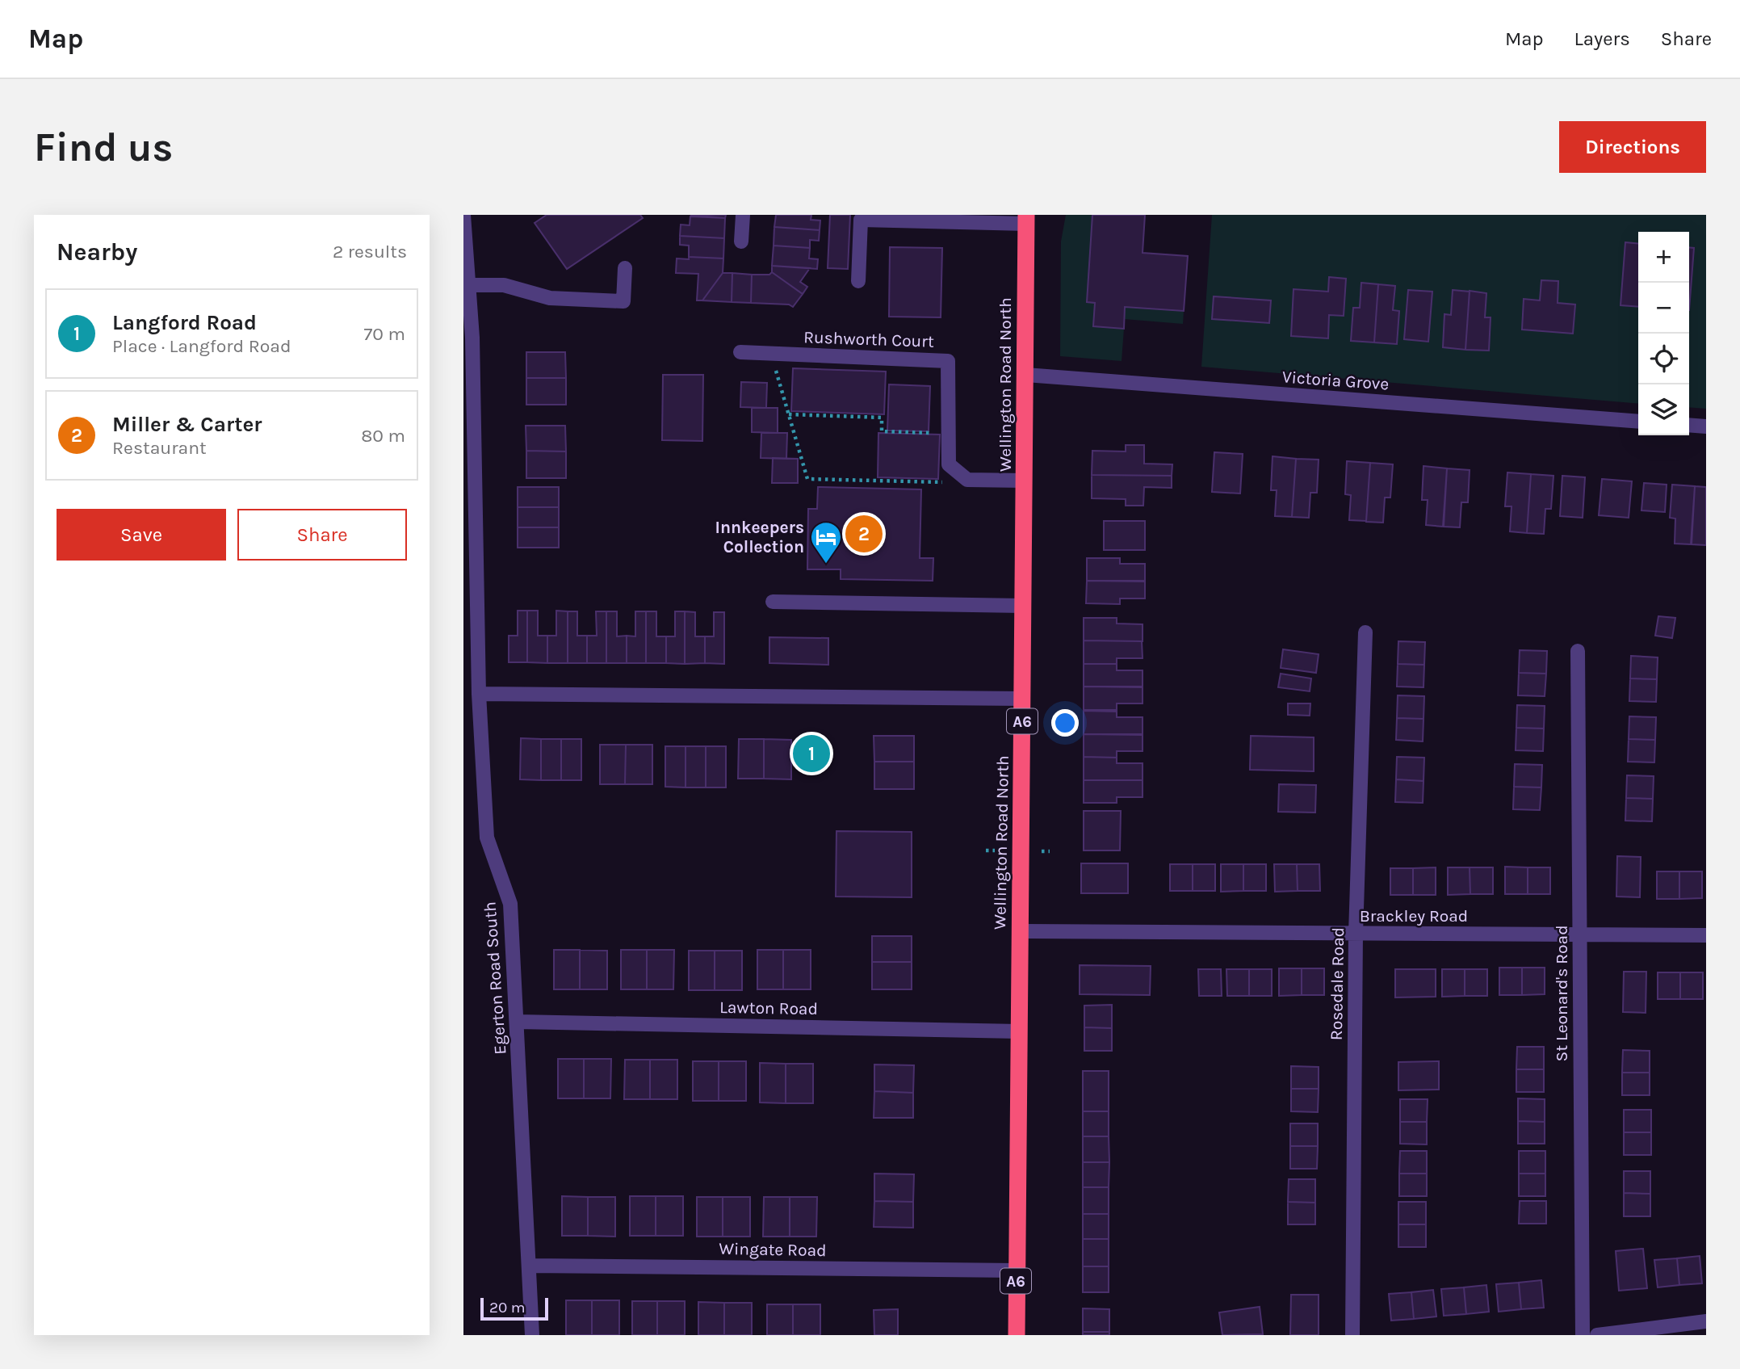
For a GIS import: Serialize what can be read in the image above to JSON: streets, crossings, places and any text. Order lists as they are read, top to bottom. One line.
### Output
{"streets":{"highway":["Wellington Road North","A6"],"street":["Rushworth Court","Victoria Grove","Brackley Road","Egerton Road South","Rosedale Road","St Leonard's Road","Lawton Road","Wingate Road"]},"crossings":[["Victoria Grove","Wellington Road North"],["Wellington Road North","Brackley Road"],["Wellington Road North","Lawton Road"],["Wellington Road North","Wingate Road"],["Brackley Road","Rosedale Road"],["Brackley Road","St Leonard's Road"],["Egerton Road South","Lawton Road"],["Egerton Road South","Wingate Road"]],"places":{"hotel":["Innkeepers Collection"]},"scale_bar":"20 m","page":{"header":"Map","nav":["Map","Layers","Share"],"buttons":["Directions",["Save","Share"]],"title":"Find us","heading":["Nearby","2 results"],"map_buttons":["+","−"],"list":[{"mark":"1","name":"Langford Road","note":"Place · Langford Road","value":"70 m"},{"mark":"2","name":"Miller & Carter","note":"Restaurant","value":"80 m"}],"pins":["2","1"],"scale":"20 m"}}
